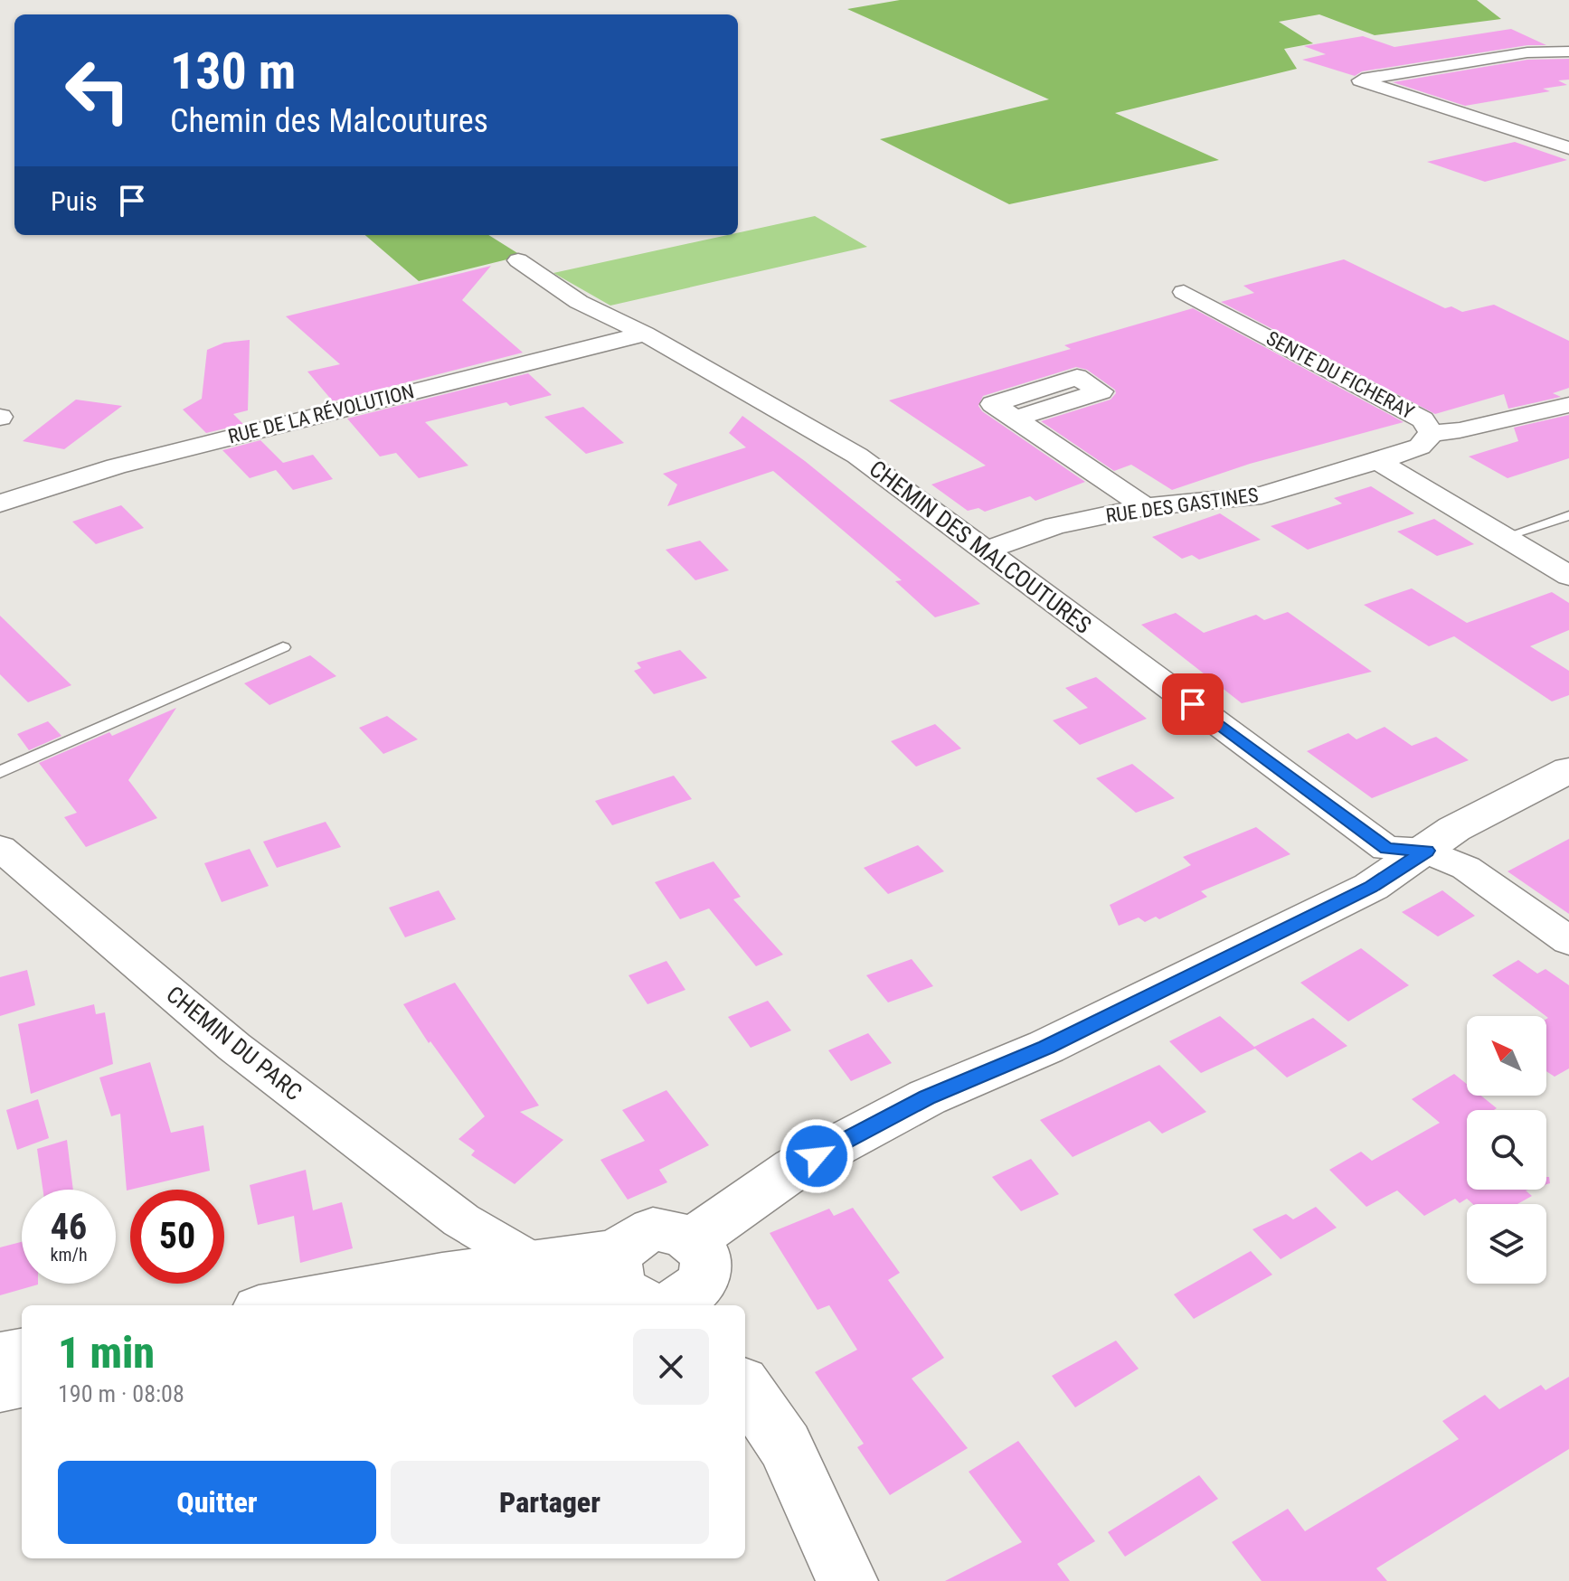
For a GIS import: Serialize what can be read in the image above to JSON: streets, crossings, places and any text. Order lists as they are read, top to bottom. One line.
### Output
{"streets":{"street":["SENTE DU FICHERAY","RUE DE LA RÉVOLUTION","RUE DES GASTINES","CHEMIN DES MALCOUTURES","CHEMIN DU PARC"]},"crossings":[["SENTE DU FICHERAY","RUE DES GASTINES"],["RUE DE LA RÉVOLUTION","CHEMIN DES MALCOUTURES"],["RUE DES GASTINES","CHEMIN DES MALCOUTURES"]],"north":"top left","page":{"turn":["130 m","Chemin des Malcoutures"],"then":"Puis","speed":"46 km/h","limit":"50","heading":["1 min","190 m · 08:08"],"buttons":["Quitter","Partager"]}}
